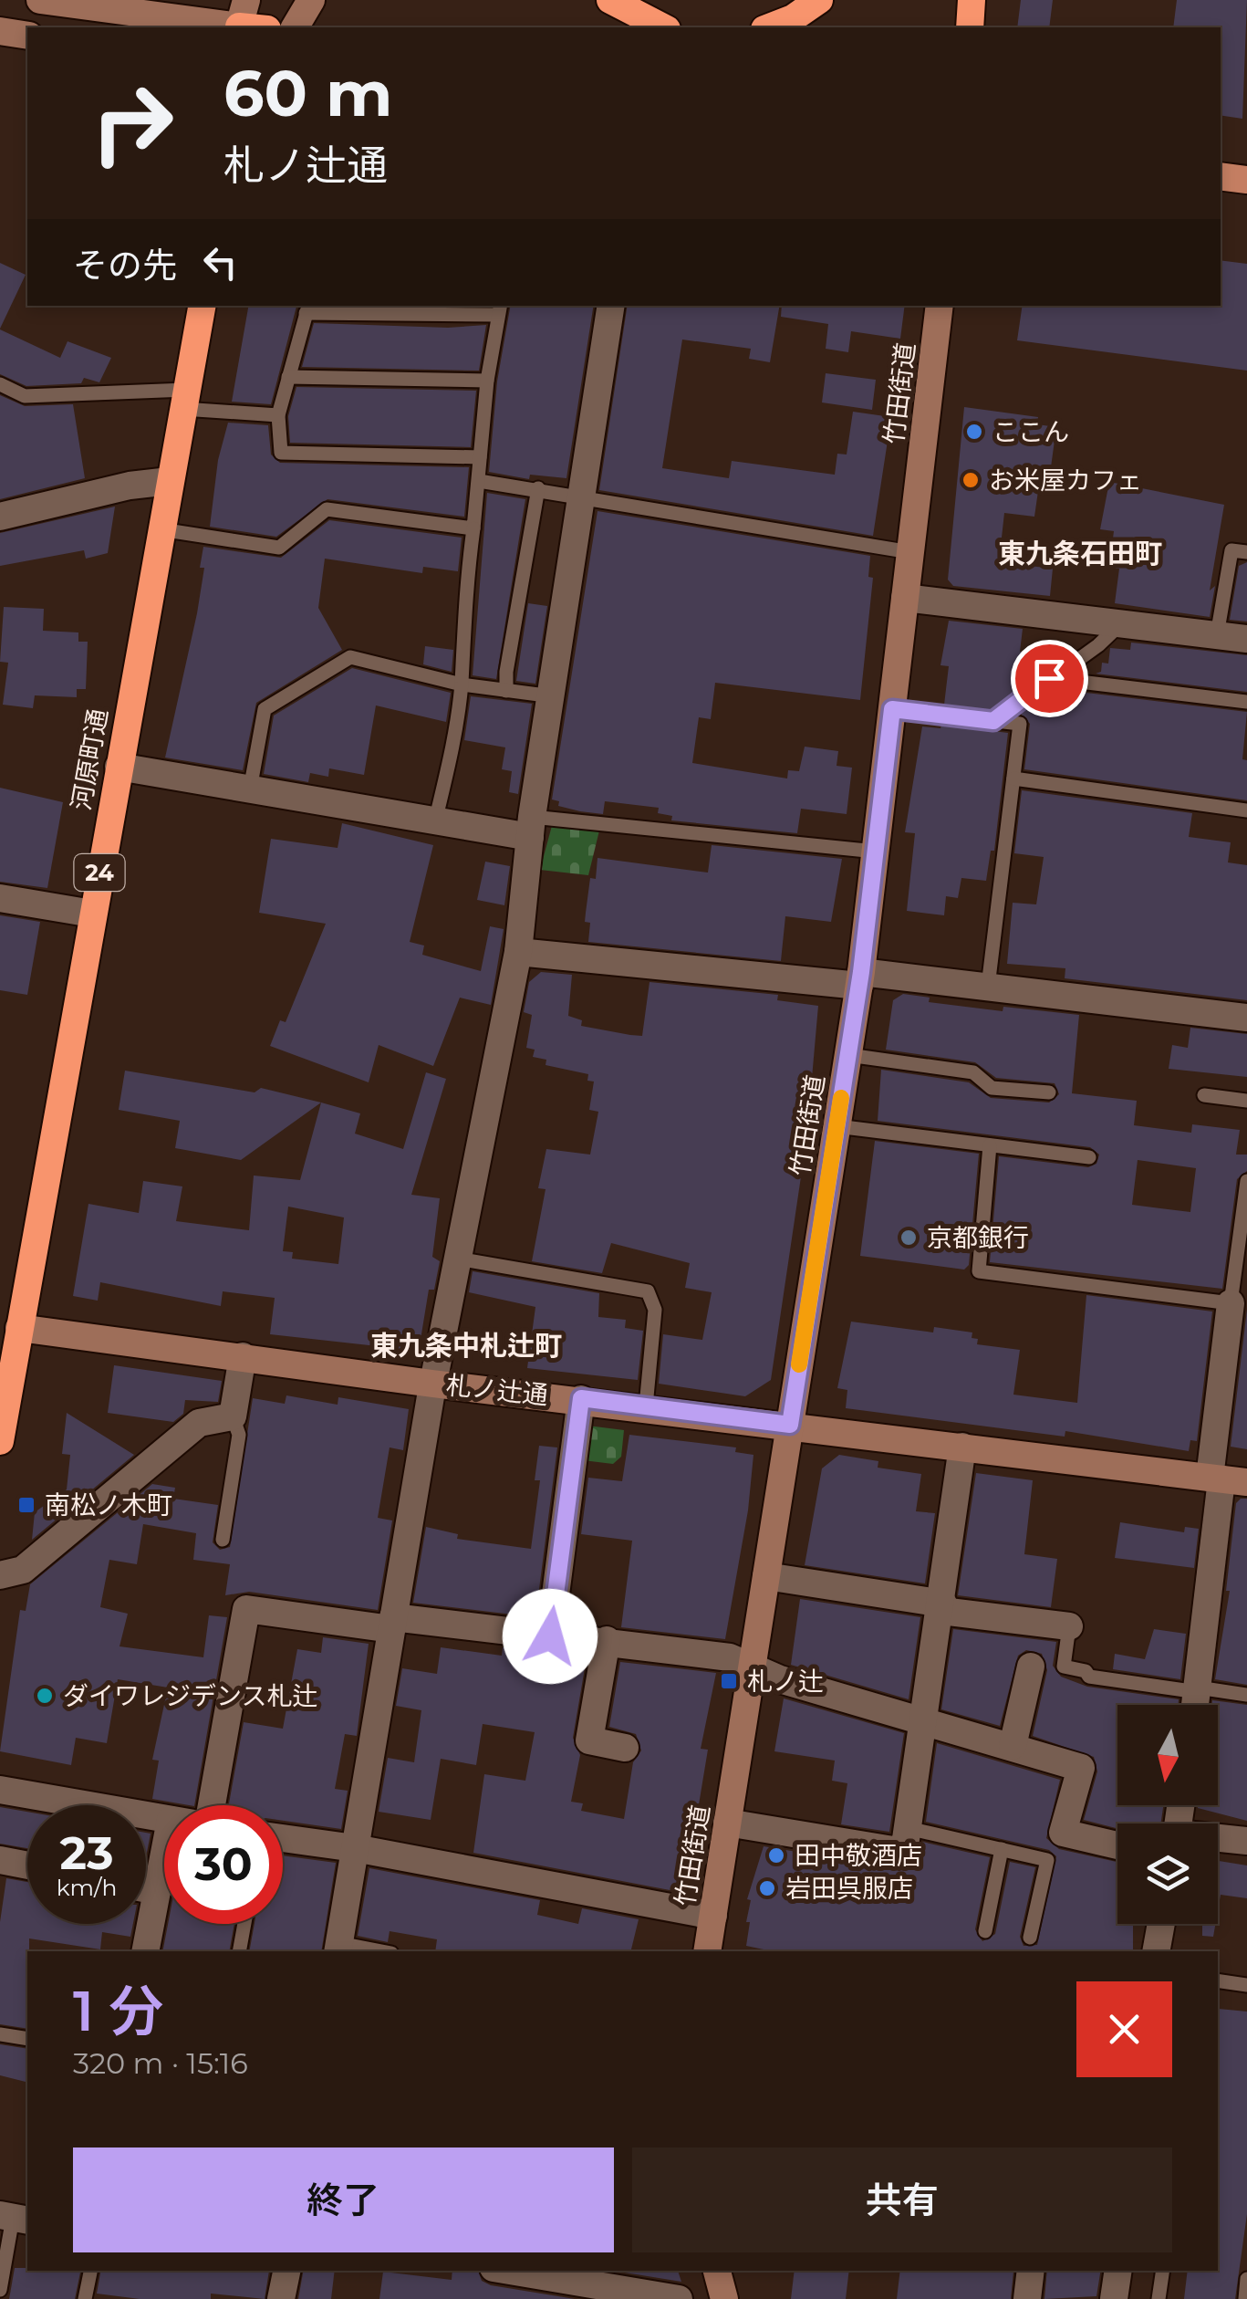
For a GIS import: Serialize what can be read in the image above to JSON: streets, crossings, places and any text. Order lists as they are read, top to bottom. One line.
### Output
{"streets":{"highway":["河原町通","24"],"main road":["竹田街道","札ノ辻通"]},"crossings":[["竹田街道","札ノ辻通"],["河原町通","札ノ辻通"]],"districts":["東九条石田町","東九条中札辻町"],"places":{"other":["ここん","お米屋カフェ","京都銀行","ダイワレジデンス札辻","田中敬酒店","岩田呉服店"],"transit":["南松ノ木町","札ノ辻"]},"north":"bottom","page":{"turn":["60 m","札ノ辻通"],"then":"その先","speed":"23 km/h","limit":"30","heading":["1 分","320 m · 15:16"],"buttons":["終了","共有"]}}
